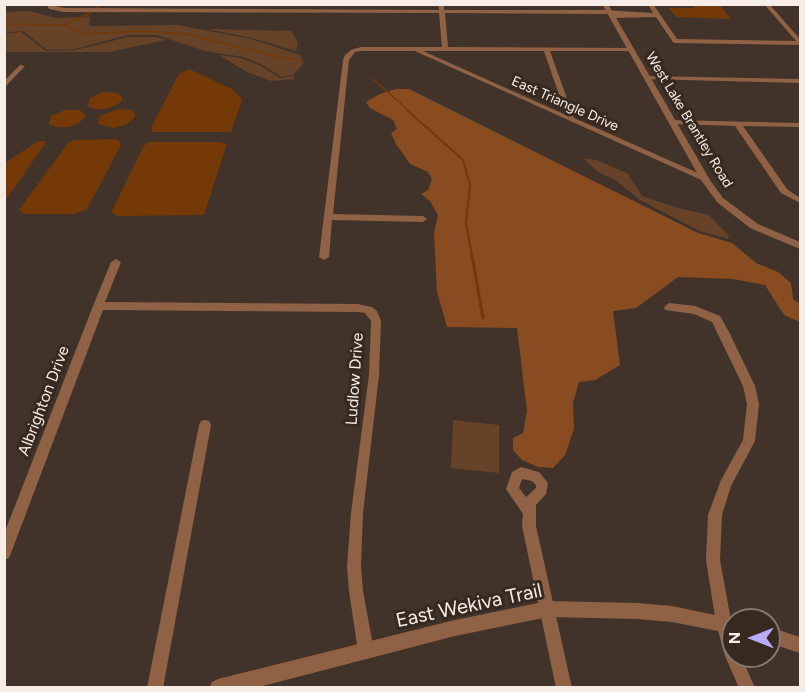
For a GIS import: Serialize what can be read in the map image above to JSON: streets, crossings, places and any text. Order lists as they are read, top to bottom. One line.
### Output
{"streets":{"street":["East Triangle Drive","West Lake Brantley Road","Ludlow Drive","Albrighton Drive","East Wekiva Trail"]},"crossings":[["East Triangle Drive","West Lake Brantley Road"],["Ludlow Drive","Albrighton Drive"],["Ludlow Drive","East Wekiva Trail"]],"north":"left"}
